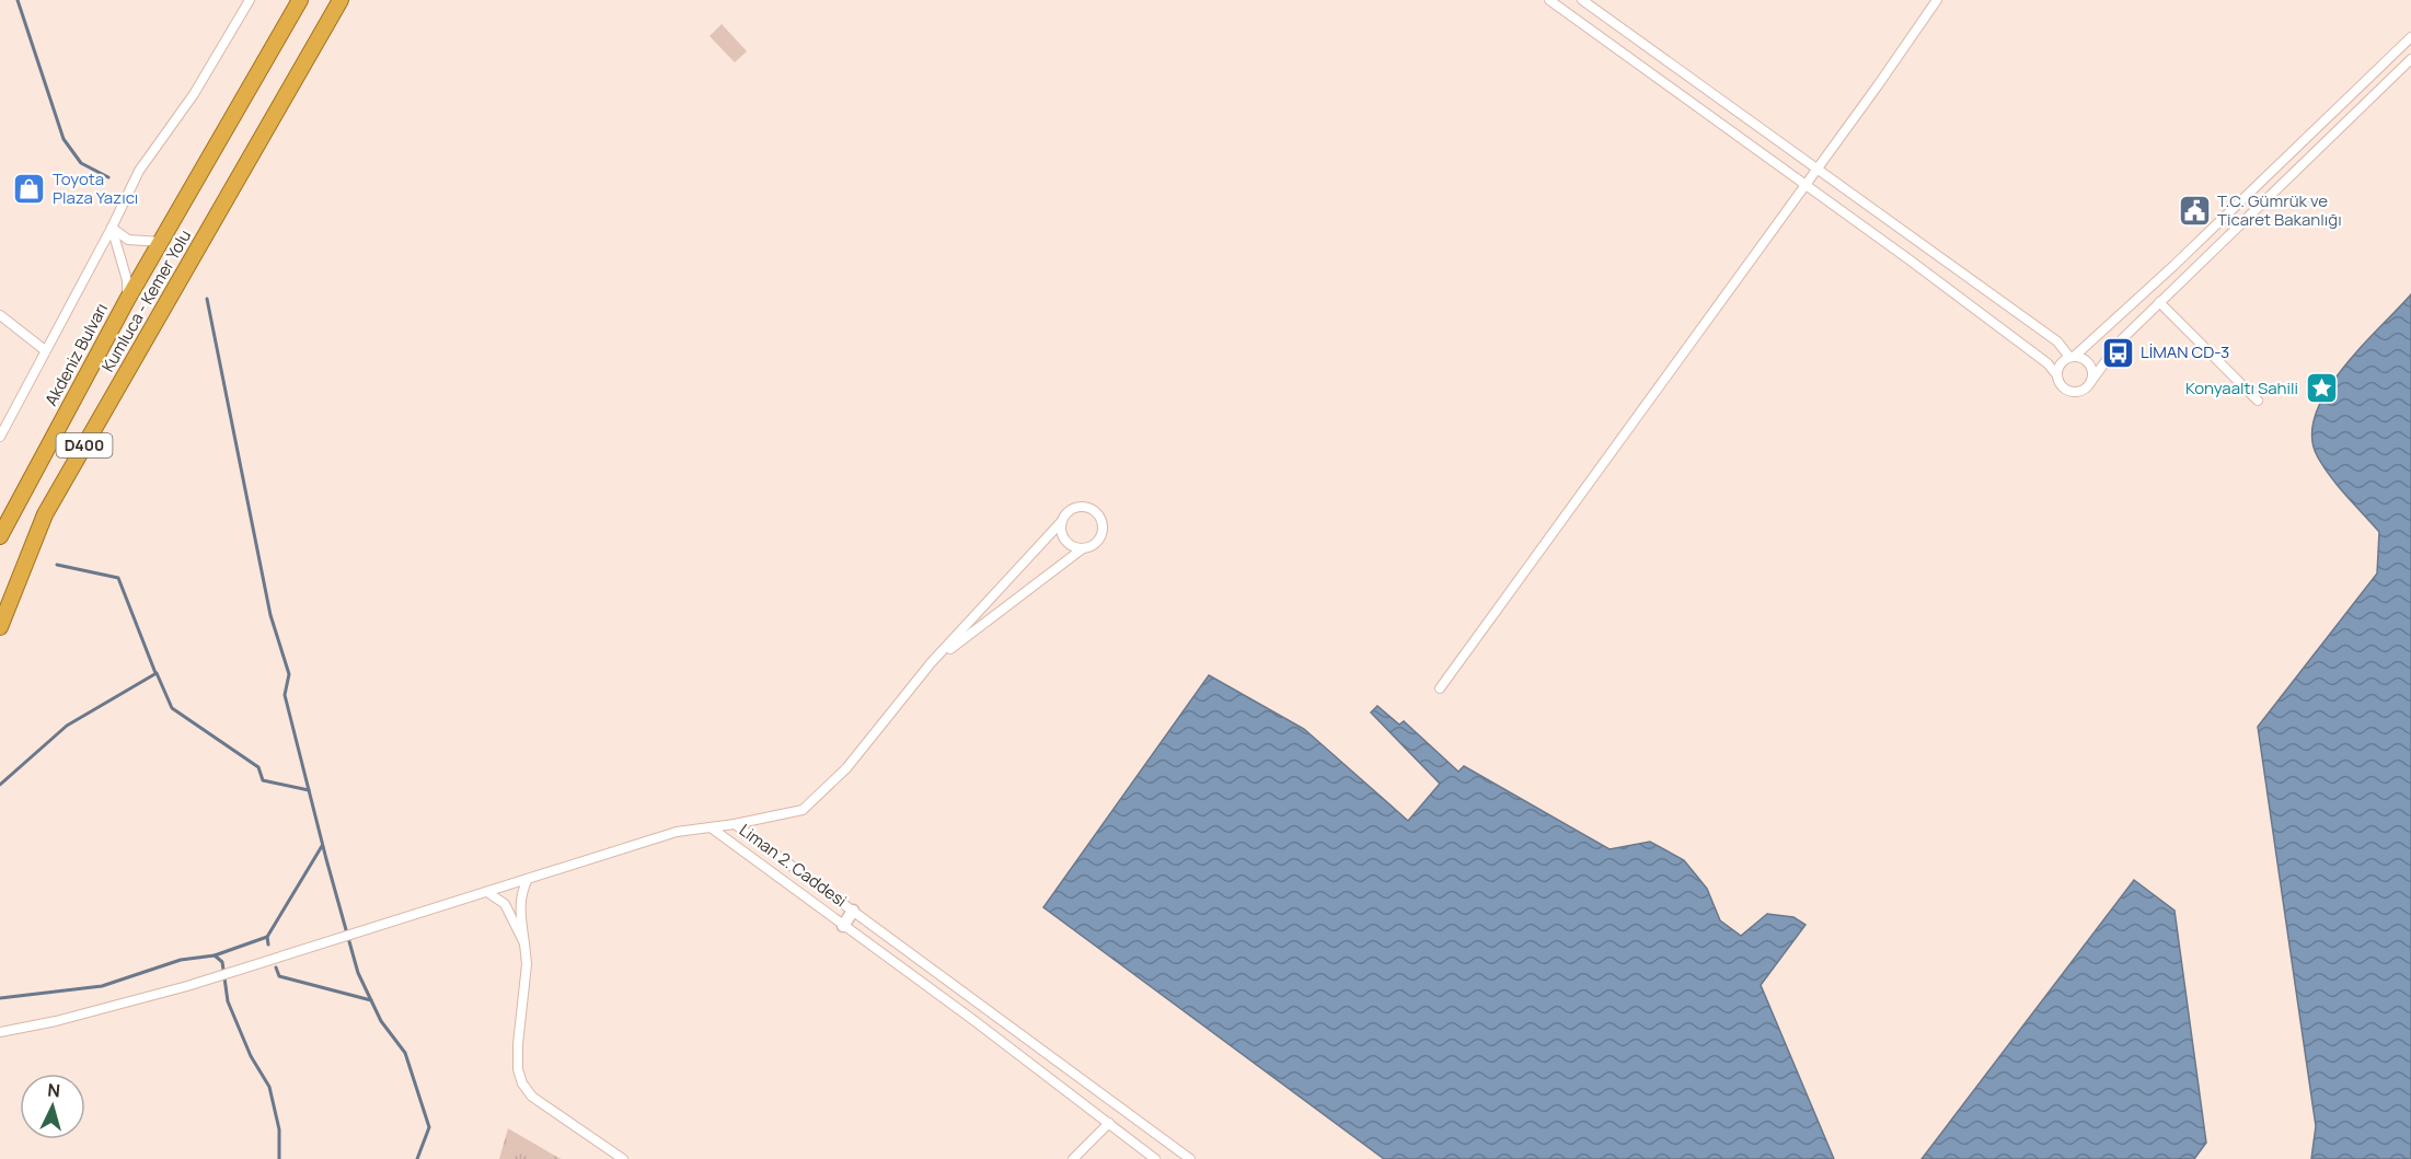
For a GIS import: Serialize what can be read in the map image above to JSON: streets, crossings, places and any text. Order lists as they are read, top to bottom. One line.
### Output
{"streets":{"highway":["Kumluca - Kemer Yolu","Akdeniz Bulvarı","D400"],"street":["Liman 2. Caddesi"]},"places":{"shop":["Toyota Plaza Yazıcı"],"public building":["T.C. Gümrük ve Ticaret Bakanlığı"],"bus stop":["LİMAN CD-3"],"place":["Konyaaltı Sahili"]},"north":"top"}
